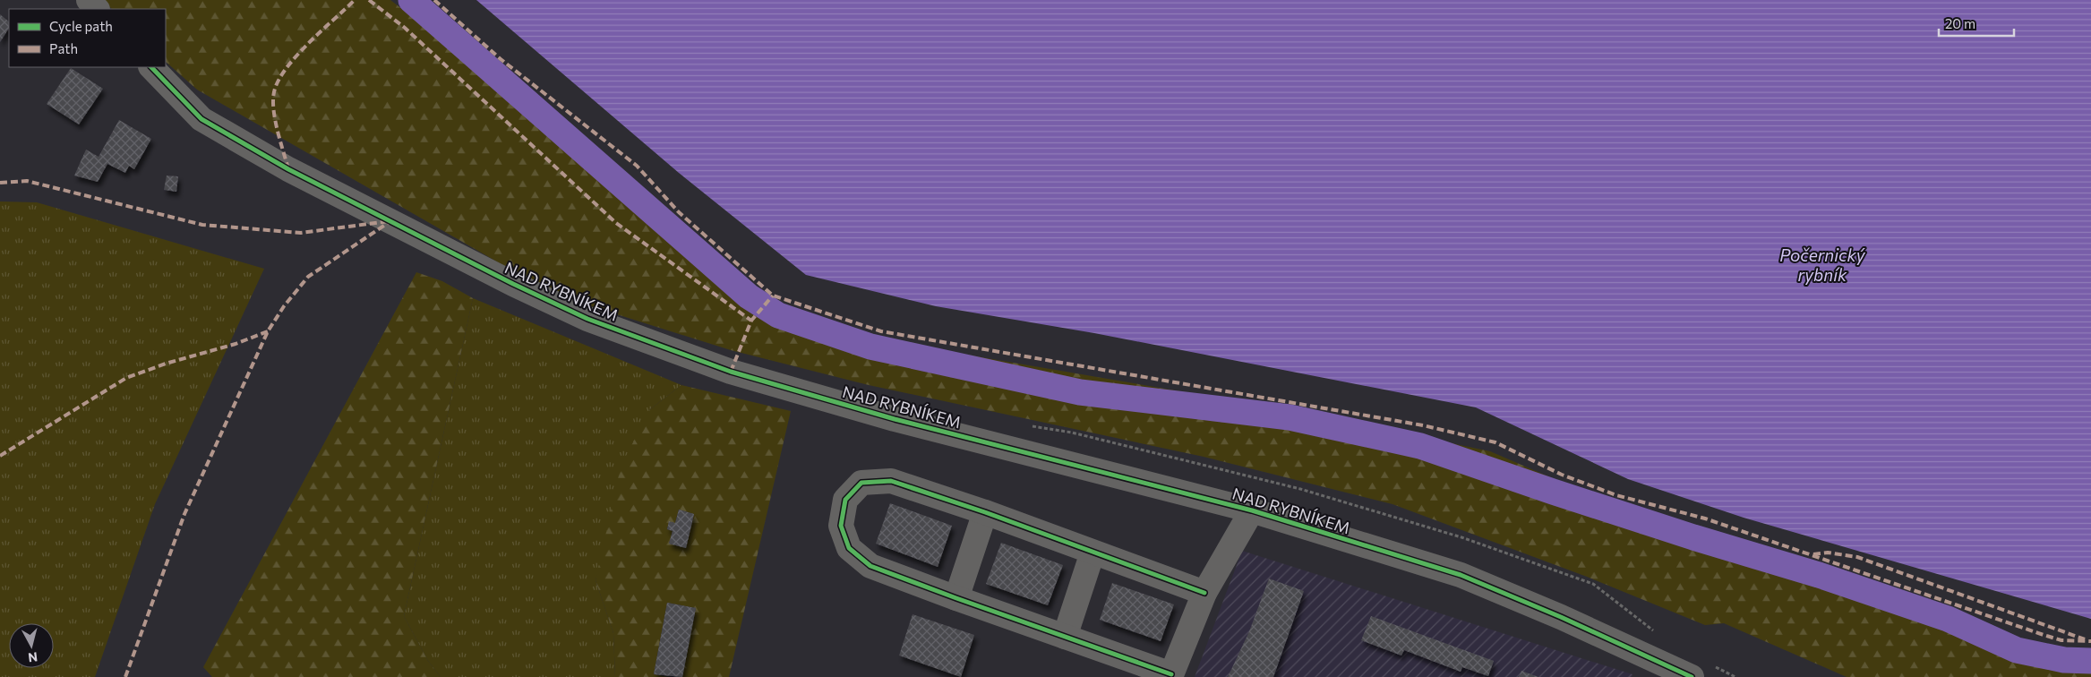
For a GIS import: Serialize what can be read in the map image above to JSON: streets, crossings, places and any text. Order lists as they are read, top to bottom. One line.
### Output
{"streets":{"street":["NAD RYBNÍKEM"]},"water":["Počernický rybník"],"legend":["Cycle path","Path"],"scale_bar":"20 m","north":"bottom"}
